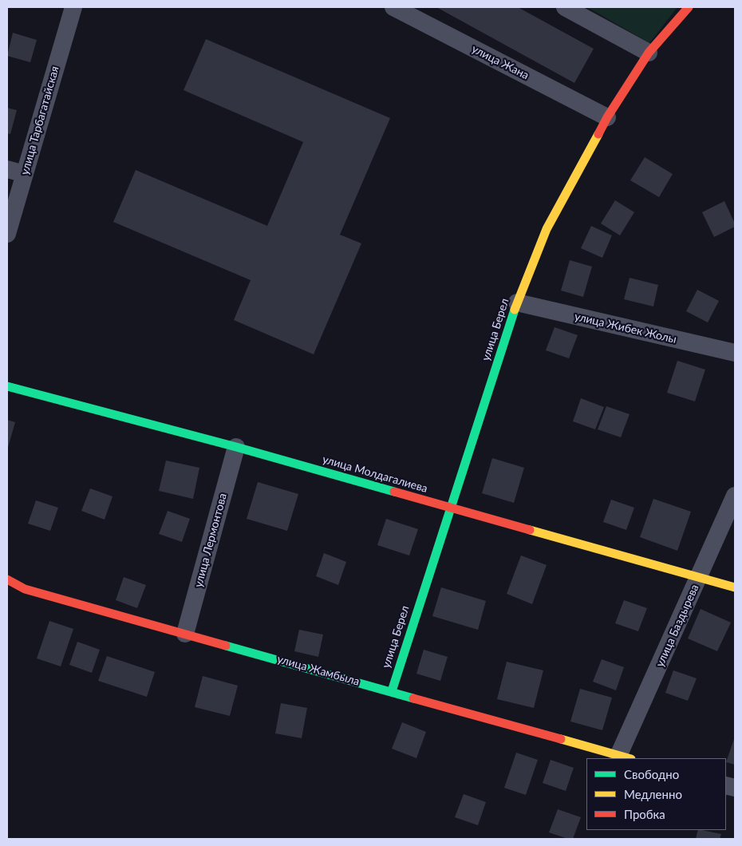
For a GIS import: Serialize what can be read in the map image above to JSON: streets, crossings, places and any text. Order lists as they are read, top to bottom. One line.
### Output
{"streets":{"street":["улица Жана","улица Тарбагатайская","улица Жибек Жолы","улица Берел","улица Молдагалиева","улица Лермонтова","улица Баздырева","улица Жамбыла"]},"crossings":[["улица Жана","улица Берел"],["улица Жибек Жолы","улица Берел"],["улица Берел","улица Молдагалиева"],["улица Берел","улица Жамбыла"],["улица Молдагалиева","улица Лермонтова"],["улица Молдагалиева","улица Баздырева"],["улица Лермонтова","улица Жамбыла"],["улица Баздырева","улица Жамбыла"]],"legend":["Свободно","Медленно","Пробка"]}
